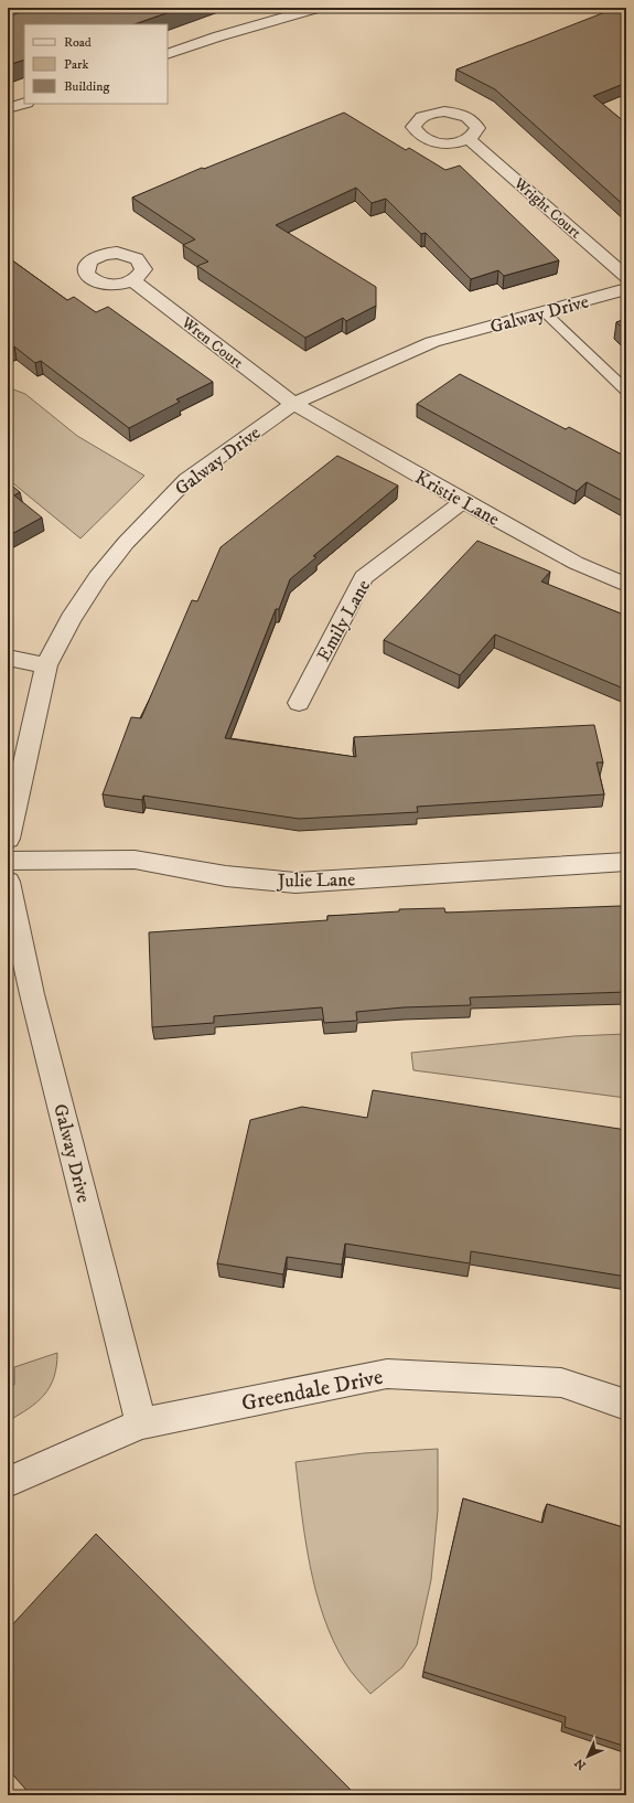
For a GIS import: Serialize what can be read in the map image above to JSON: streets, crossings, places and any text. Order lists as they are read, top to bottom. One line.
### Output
{"streets":{"street":["Wright Court","Galway Drive","Wren Court","Kristie Lane","Emily Lane","Julie Lane","Greendale Drive"]},"crossings":[["Galway Drive","Wren Court"],["Galway Drive","Kristie Lane"],["Galway Drive","Greendale Drive"],["Wren Court","Kristie Lane"],["Kristie Lane","Emily Lane"]],"legend":["Road","Park","Building"],"north":"bottom left"}
